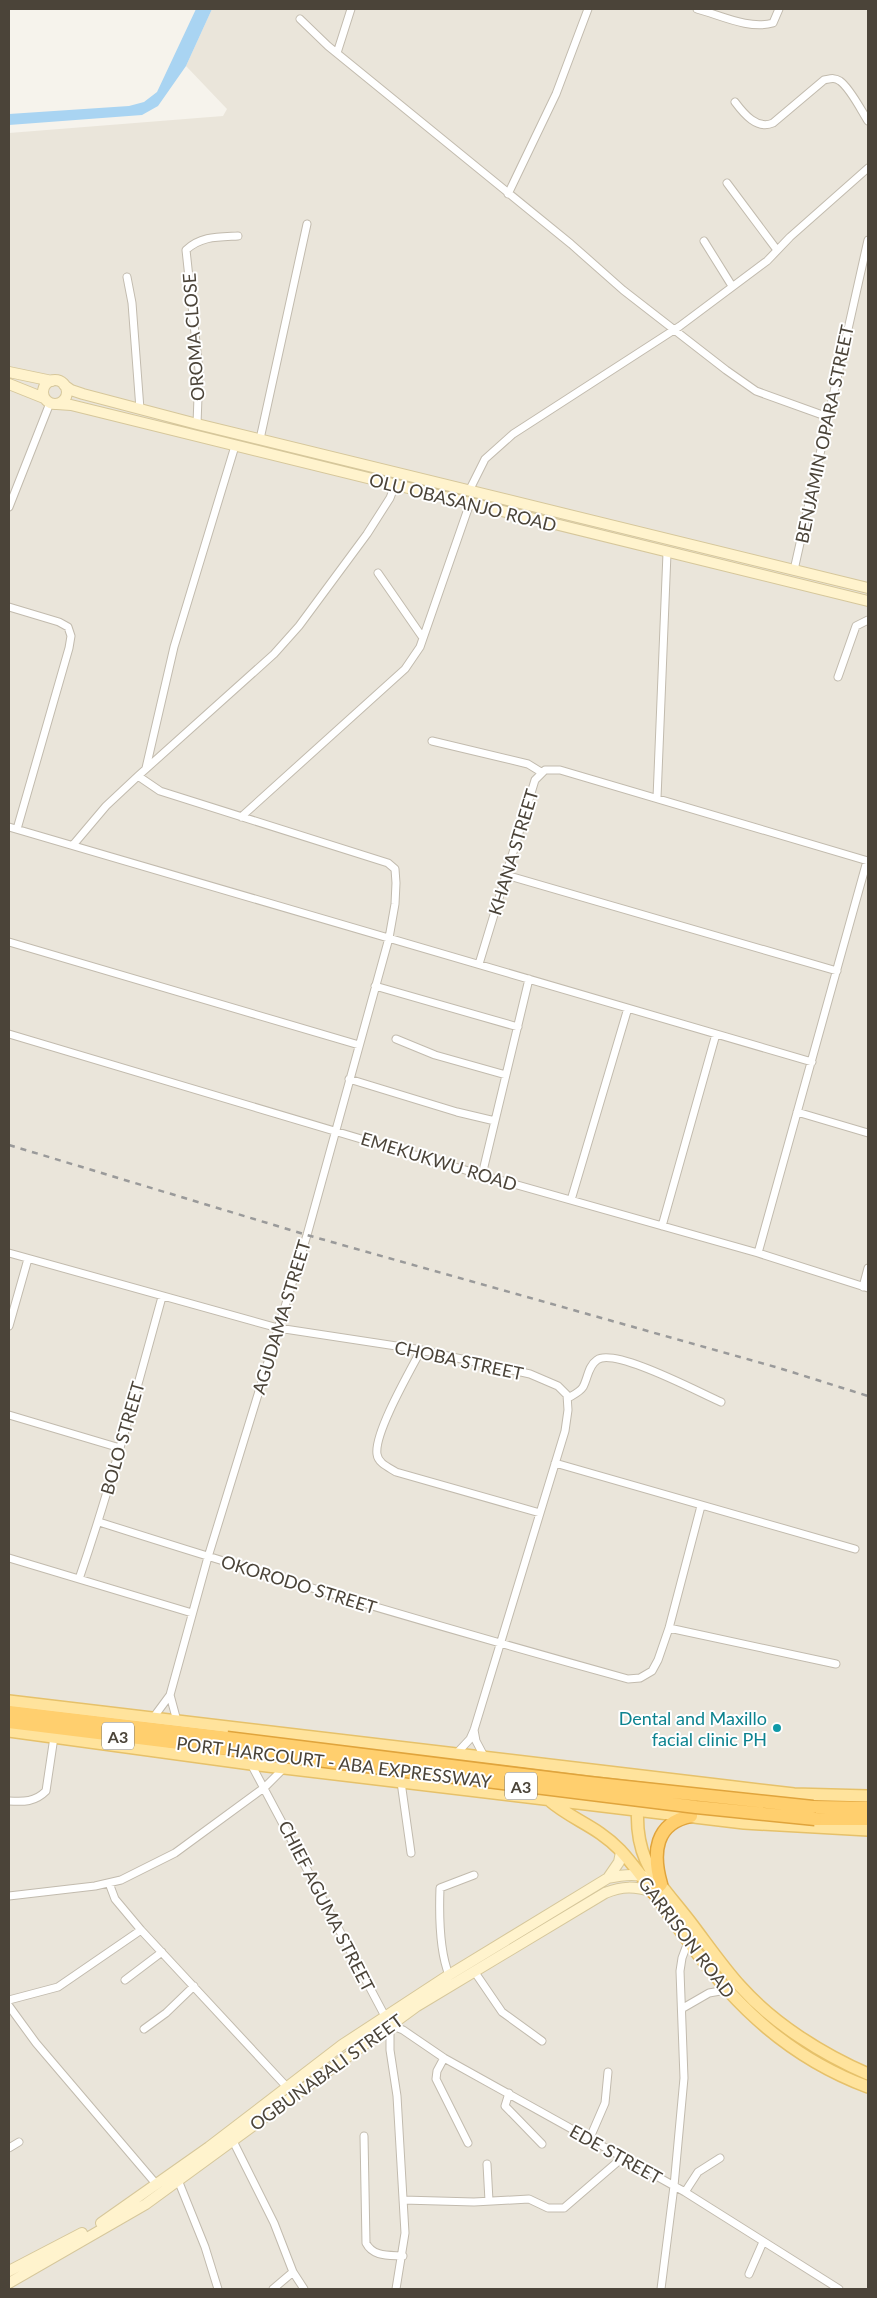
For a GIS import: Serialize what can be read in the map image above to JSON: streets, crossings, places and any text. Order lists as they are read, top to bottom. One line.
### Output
{"streets":{"highway":["A3","PORT HARCOURT - ABA EXPRESSWAY"],"main road":["OLU OBASANJO ROAD","GARRISON ROAD","OGBUNABALI STREET"],"street":["OROMA CLOSE","BENJAMIN OPARA STREET","KHANA STREET","EMEKUKWU ROAD","AGUDAMA STREET","CHOBA STREET","BOLO STREET","OKORODO STREET","CHIEF AGUMA STREET","EDE STREET"]},"crossings":[["OROMA CLOSE","OLU OBASANJO ROAD"],["BENJAMIN OPARA STREET","OLU OBASANJO ROAD"],["EMEKUKWU ROAD","AGUDAMA STREET"],["AGUDAMA STREET","CHOBA STREET"],["AGUDAMA STREET","OKORODO STREET"],["CHOBA STREET","BOLO STREET"],["BOLO STREET","OKORODO STREET"],["CHIEF AGUMA STREET","OGBUNABALI STREET"],["CHIEF AGUMA STREET","EDE STREET"],["GARRISON ROAD","OGBUNABALI STREET"],["OGBUNABALI STREET","EDE STREET"]],"places":["Dental and Maxillo facial clinic PH"]}
